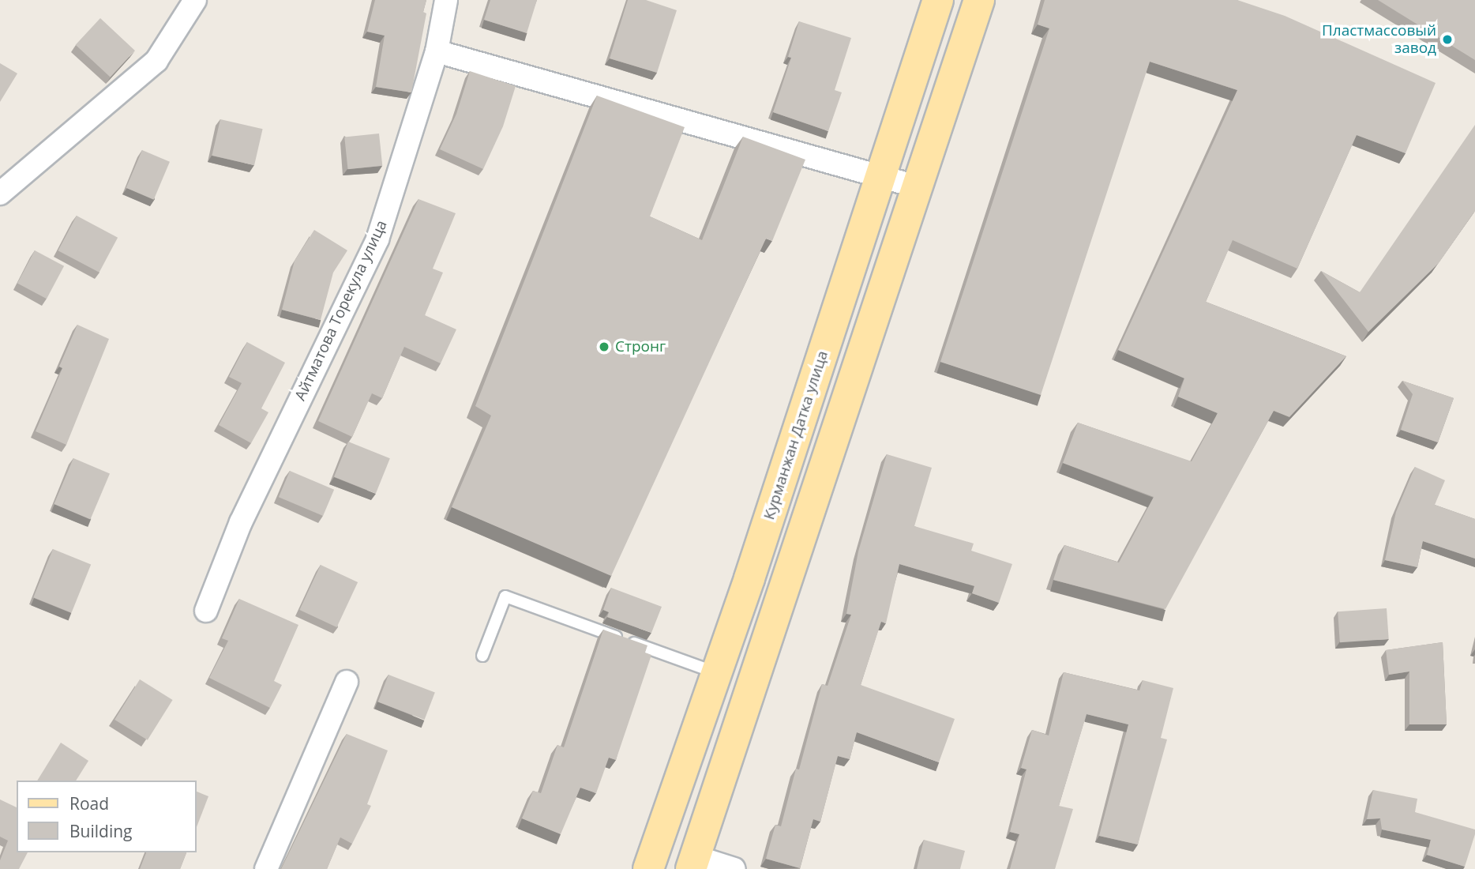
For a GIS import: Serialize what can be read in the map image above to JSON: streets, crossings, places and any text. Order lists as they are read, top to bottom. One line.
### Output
{"streets":{"main road":["Курманжан Датка улица"],"street":["Айтматова Торекула улица"]},"places":["Пластмассовый завод","Стронг"],"legend":["Road","Building"]}
